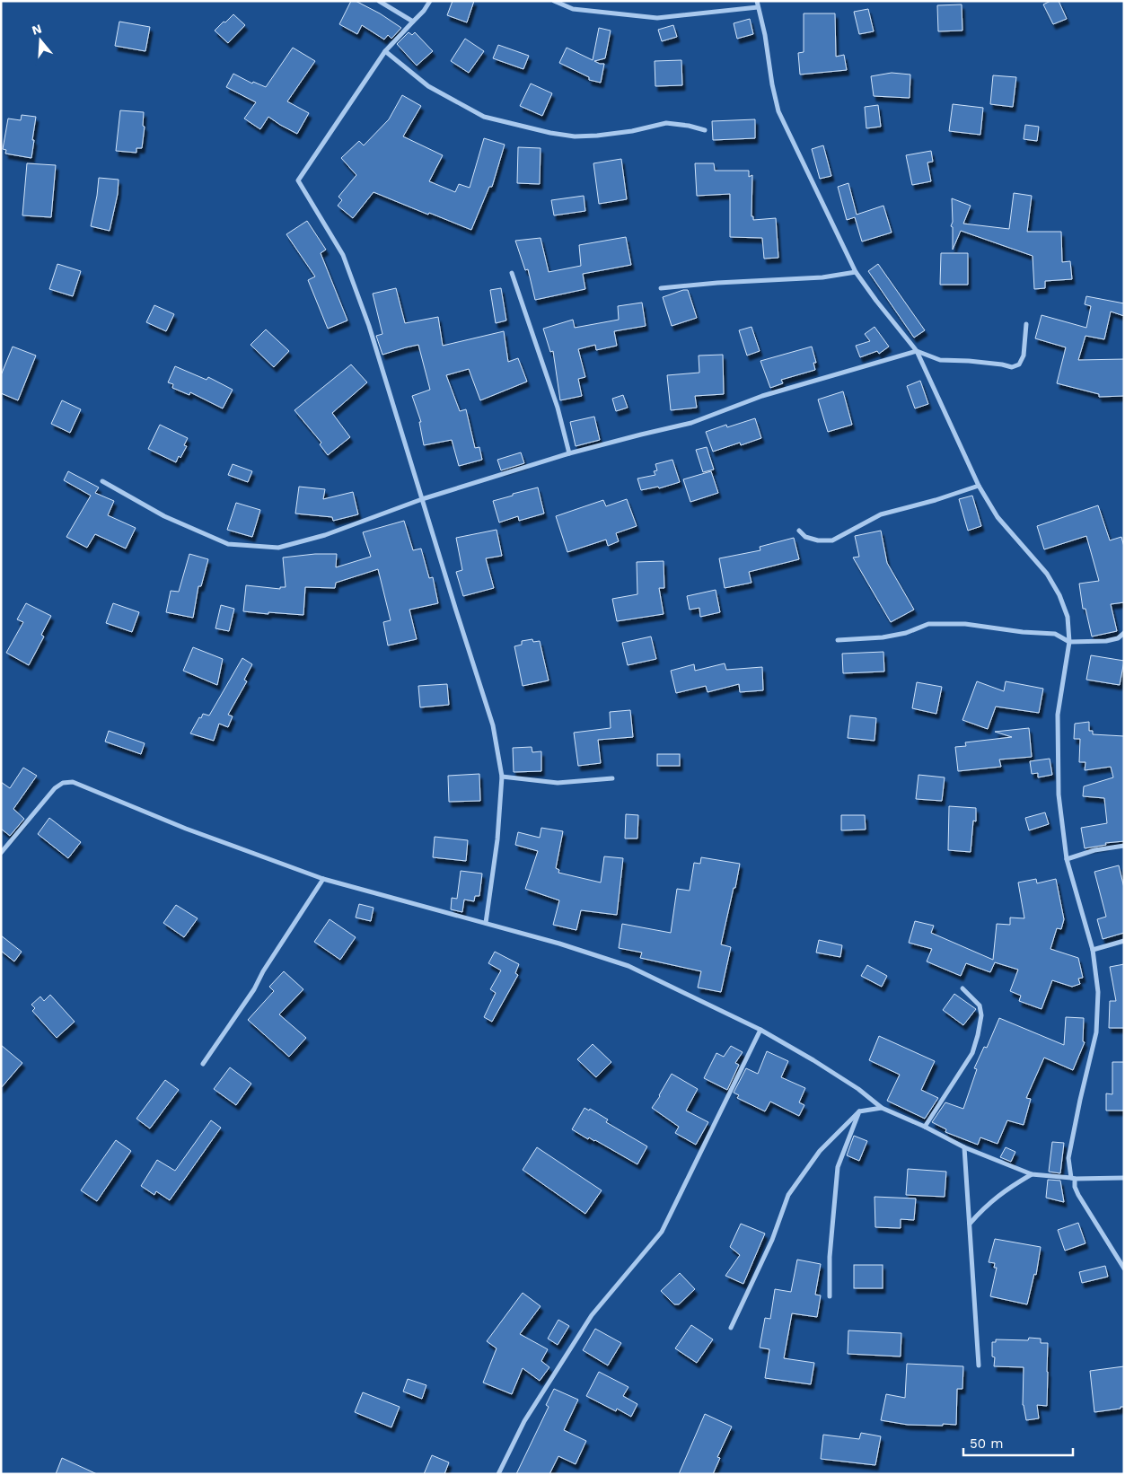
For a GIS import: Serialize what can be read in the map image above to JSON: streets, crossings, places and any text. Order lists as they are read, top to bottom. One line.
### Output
{"scale_bar":"50 m","north":"top"}
